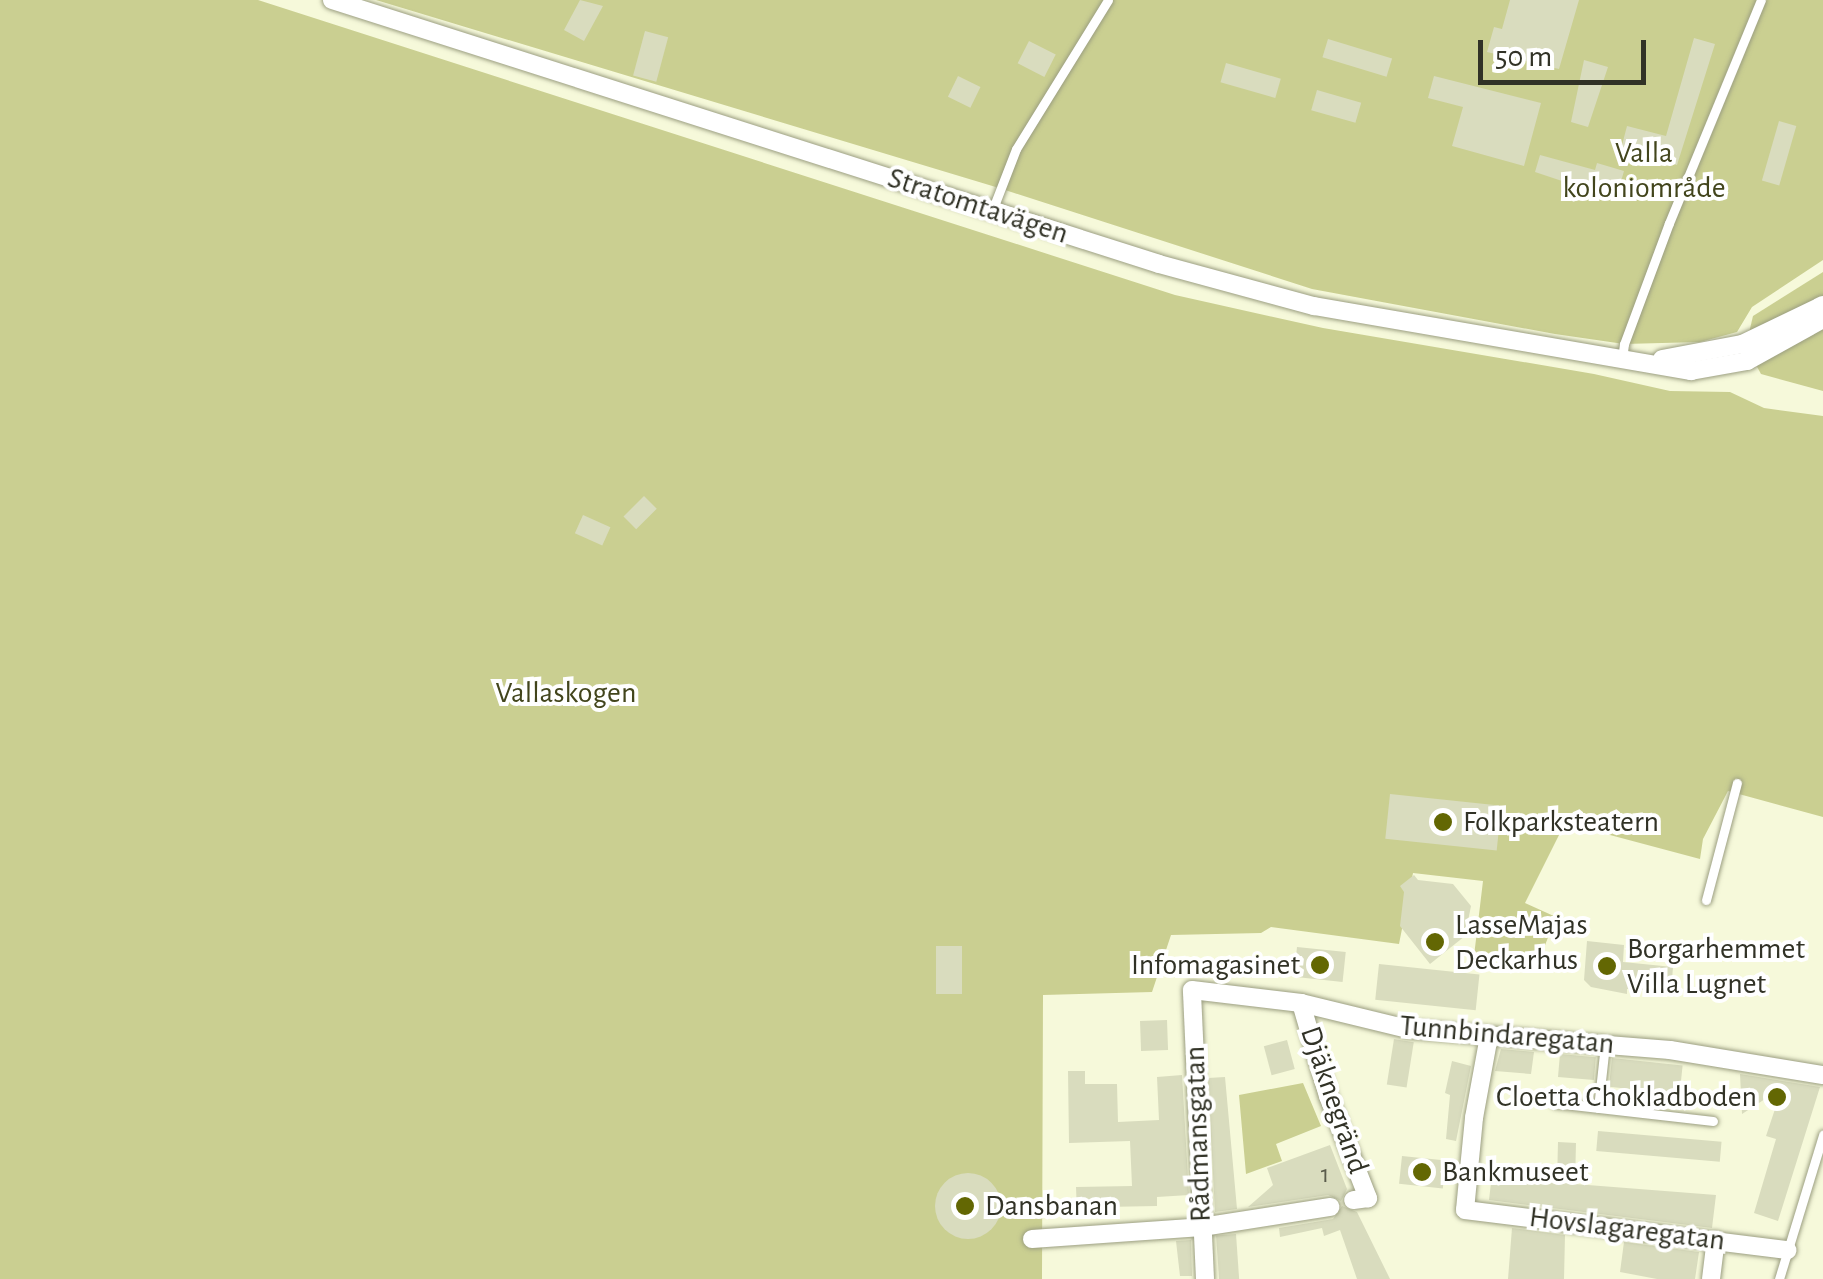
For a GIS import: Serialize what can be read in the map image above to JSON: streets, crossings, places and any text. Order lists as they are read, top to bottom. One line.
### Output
{"streets":{"street":["Stratomtavägen","Tunnbindaregatan","Djäknegränd","Rådmansgatan","Hovslagaregatan"]},"crossings":[["Tunnbindaregatan","Djäknegränd"],["Tunnbindaregatan","Rådmansgatan"],["Tunnbindaregatan","Hovslagaregatan"]],"parks":["Valla koloniområde","Vallaskogen"],"places":["Folkparksteatern","LasseMajas Deckarhus","Infomagasinet","Borgarhemmet Villa Lugnet","Cloetta Chokladboden","Bankmuseet","Dansbanan"],"house_numbers":["1"],"scale_bar":"50 m"}
